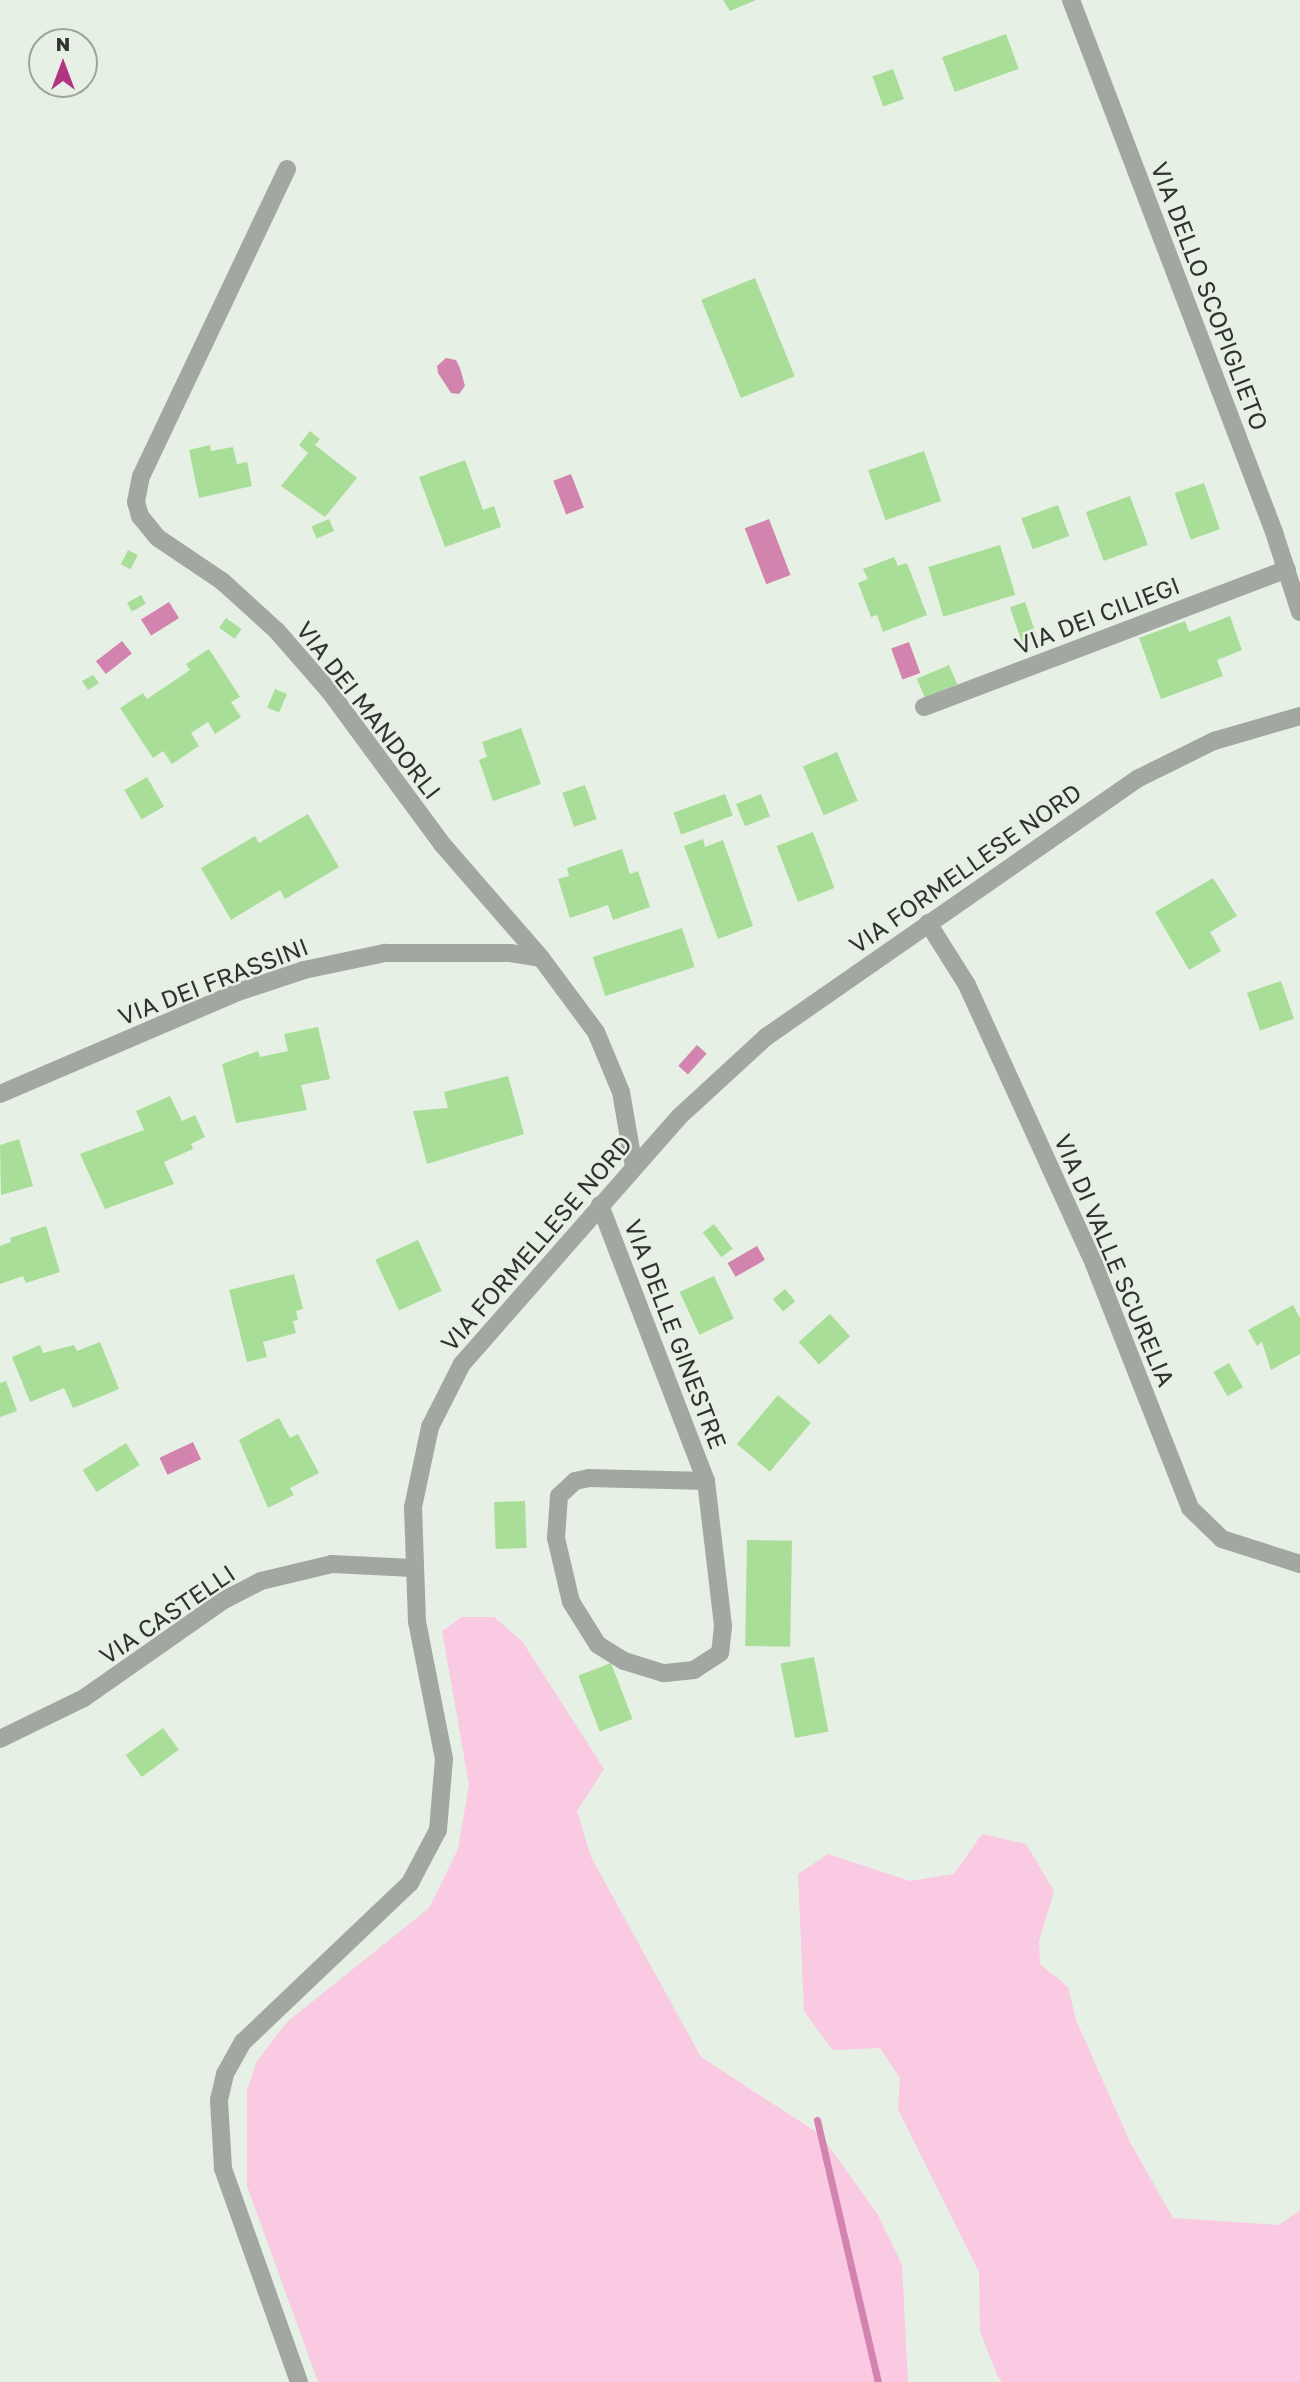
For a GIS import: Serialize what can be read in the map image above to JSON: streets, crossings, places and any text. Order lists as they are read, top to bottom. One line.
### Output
{"streets":{"street":["VIA DELLO SCOPIGLIETO","VIA DEI CILIEGI","VIA DEI MANDORLI","VIA FORMELLESE NORD","VIA DEI FRASSINI","VIA DI VALLE SCURELIA","VIA DELLE GINESTRE","VIA CASTELLI"]},"crossings":[["VIA DELLO SCOPIGLIETO","VIA DEI CILIEGI"],["VIA DEI MANDORLI","VIA FORMELLESE NORD"],["VIA DEI MANDORLI","VIA DEI FRASSINI"],["VIA FORMELLESE NORD","VIA DI VALLE SCURELIA"],["VIA FORMELLESE NORD","VIA DELLE GINESTRE"],["VIA FORMELLESE NORD","VIA CASTELLI"]],"north":"top"}
